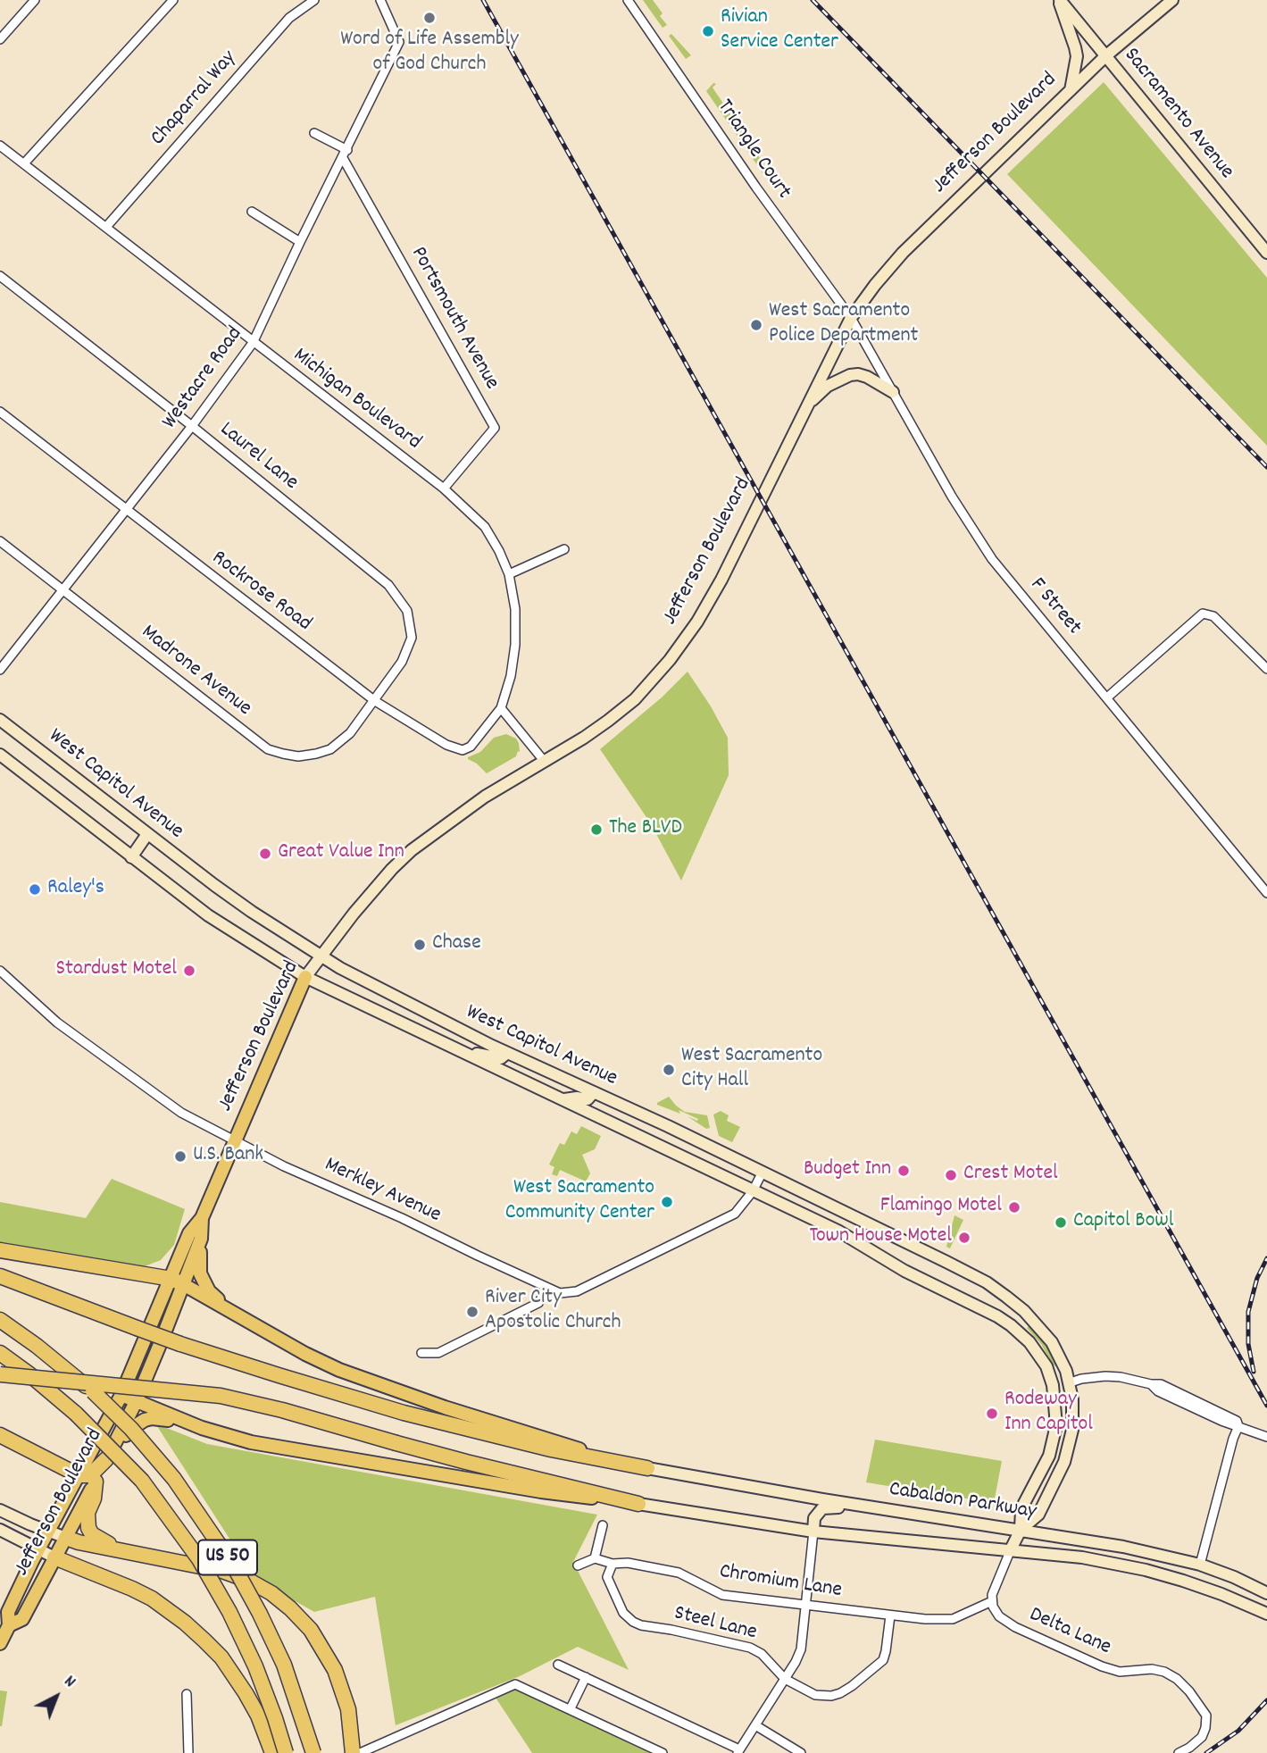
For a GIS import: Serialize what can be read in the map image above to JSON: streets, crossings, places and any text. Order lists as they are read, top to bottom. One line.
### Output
{"streets":{"highway":["US 50"],"main road":["Sacramento Avenue","Jefferson Boulevard","West Capitol Avenue","Cabaldon Parkway"],"street":["Chaparral Way","Triangle Court","Portsmouth Avenue","Westacre Road","Michigan Boulevard","Laurel Lane","Rockrose Road","F Street","Madrone Avenue","Merkley Avenue","Chromium Lane","Steel Lane","Delta Lane"]},"crossings":[["Chaparral Way","Michigan Boulevard"],["Sacramento Avenue","Jefferson Boulevard"],["Jefferson Boulevard","Triangle Court"],["Jefferson Boulevard","F Street"],["Jefferson Boulevard","West Capitol Avenue"],["Jefferson Boulevard","Merkley Avenue"],["Triangle Court","F Street"],["Portsmouth Avenue","Westacre Road"],["Portsmouth Avenue","Michigan Boulevard"],["Westacre Road","Michigan Boulevard"],["Westacre Road","Laurel Lane"],["Westacre Road","Rockrose Road"],["Westacre Road","Madrone Avenue"],["Michigan Boulevard","Rockrose Road"],["Laurel Lane","Rockrose Road"],["Laurel Lane","Madrone Avenue"],["Rockrose Road","Madrone Avenue"],["West Capitol Avenue","Merkley Avenue"],["West Capitol Avenue","Cabaldon Parkway"],["Chromium Lane","Steel Lane"],["Chromium Lane","Delta Lane"]],"places":["Word of Life Assembly of God Church","Rivian Service Center","West Sacramento Police Department","The BLVD","Great Value Inn","Raley's","Chase","Stardust Motel","West Sacramento City Hall","U.S. Bank","Budget Inn","Crest Motel","West Sacramento Community Center","Flamingo Motel","Capitol Bowl","Town House Motel","River City Apostolic Church","Rodeway Inn Capitol"],"north":"top right"}
